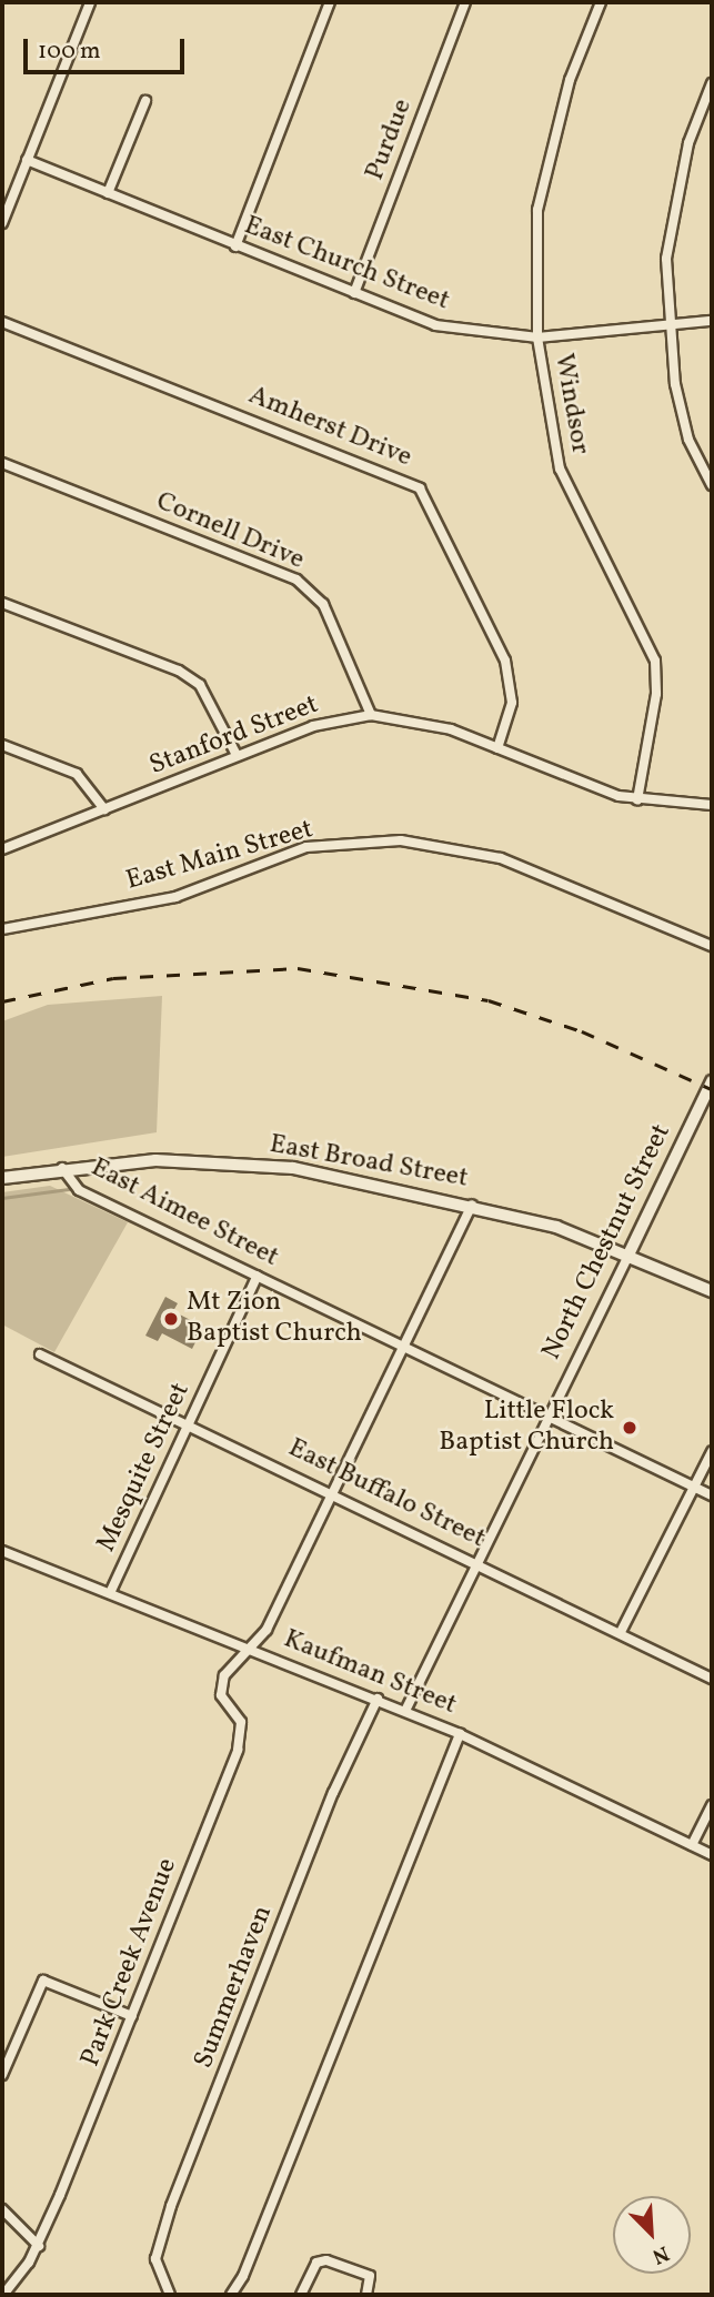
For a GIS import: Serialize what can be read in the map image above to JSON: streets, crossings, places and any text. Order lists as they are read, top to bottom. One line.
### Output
{"streets":{"main road":["East Broad Street"],"street":["Purdue","East Church Street","Windsor","Amherst Drive","Cornell Drive","Stanford Street","East Main Street","East Aimee Street","North Chestnut Street","Mesquite Street","East Buffalo Street","Kaufman Street","Park Creek Avenue","Summerhaven"]},"crossings":[["Purdue","East Church Street"],["East Church Street","Windsor"],["Windsor","Stanford Street"],["Amherst Drive","Stanford Street"],["Cornell Drive","Stanford Street"],["East Broad Street","East Aimee Street"],["East Broad Street","North Chestnut Street"],["East Aimee Street","North Chestnut Street"],["East Aimee Street","Mesquite Street"],["North Chestnut Street","East Buffalo Street"],["North Chestnut Street","Kaufman Street"],["Mesquite Street","East Buffalo Street"],["Mesquite Street","Kaufman Street"],["Kaufman Street","Park Creek Avenue"],["Kaufman Street","Summerhaven"]],"places":["Mt Zion Baptist Church","Little Flock Baptist Church"],"scale_bar":"100 m","north":"bottom right"}
